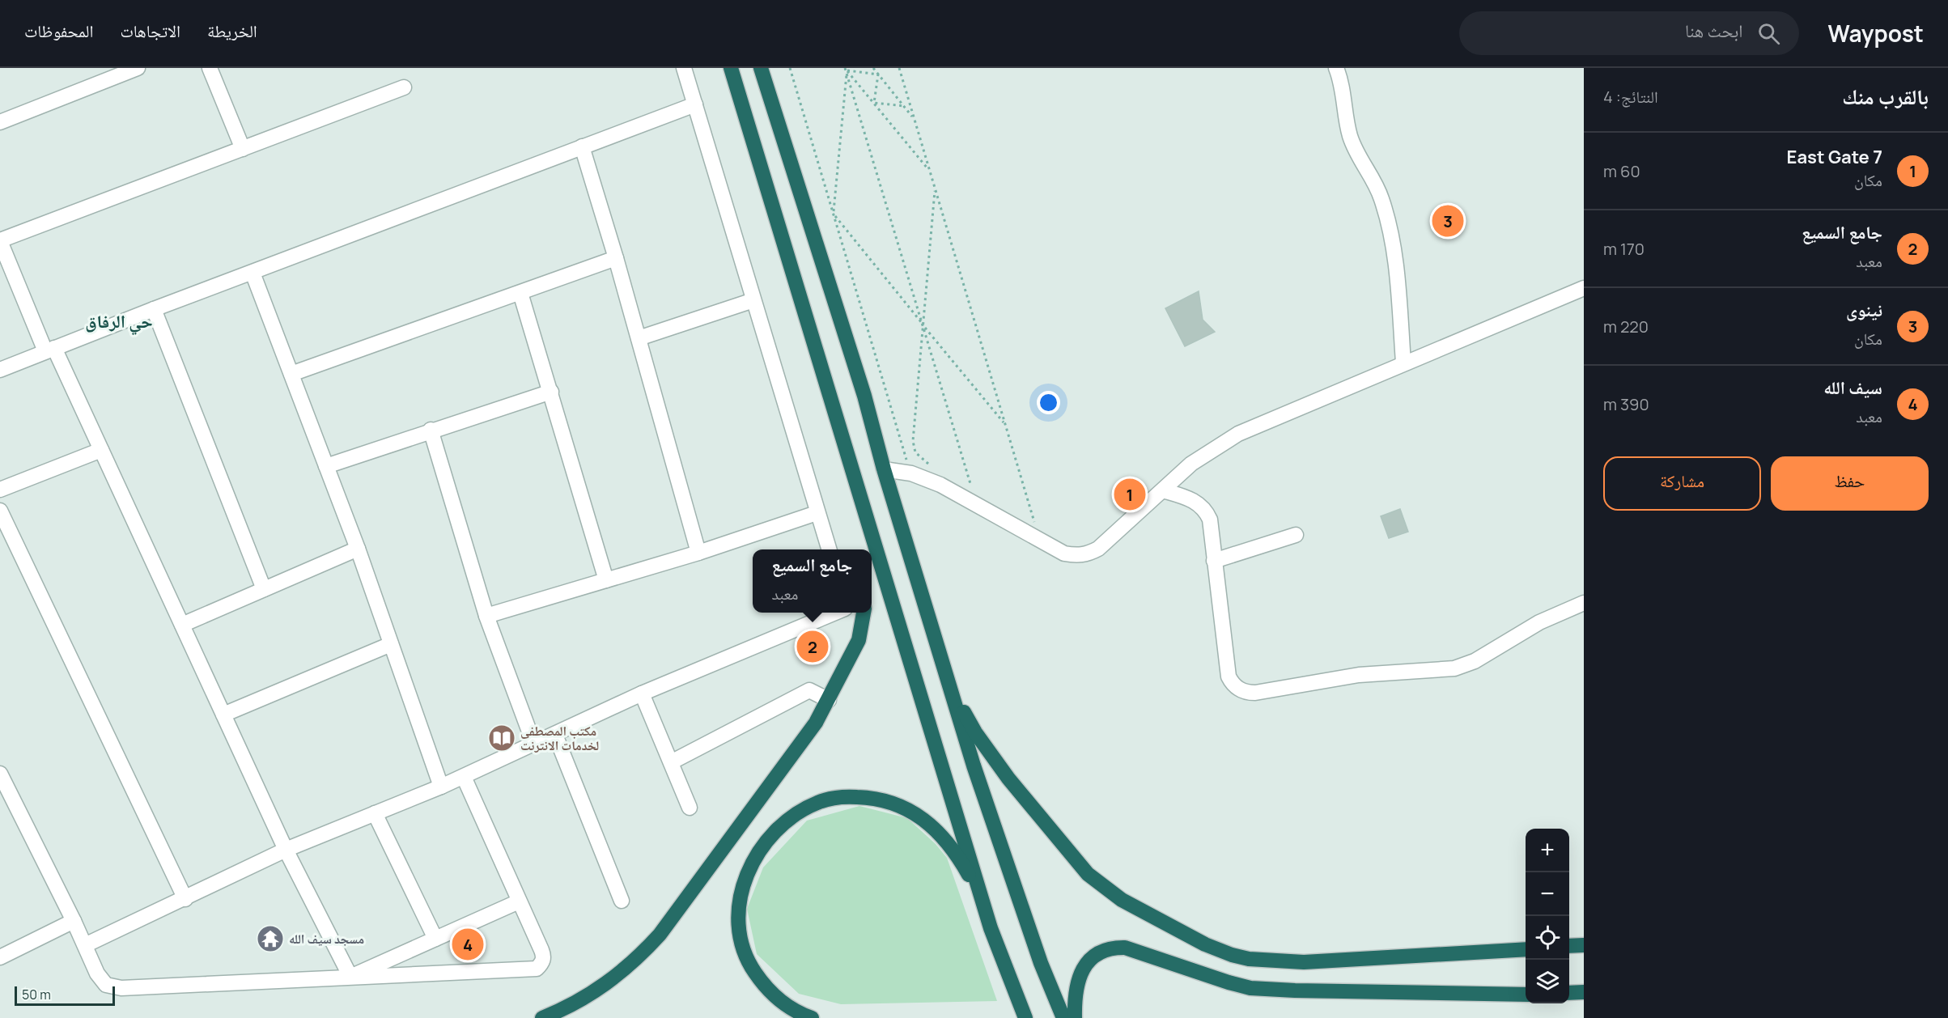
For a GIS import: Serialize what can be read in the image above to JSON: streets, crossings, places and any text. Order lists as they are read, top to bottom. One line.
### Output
{"districts":["حي الرفاق"],"places":{"library":["مكتب المصطفى لخدمات الانترنت"],"temple":["مسجد سيف الله"]},"scale_bar":"50 m","page":{"header":"Waypost","search":"ابحث هنا","nav":["الخريطة","الاتجاهات","المحفوظات"],"heading":["بالقرب منك","النتائج: 4"],"list":[{"mark":"1","name":"East Gate 7","note":"مكان","value":"60 m"},{"mark":"2","name":"جامع السميع","note":"معبد","value":"170 m"},{"mark":"3","name":"نينوى","note":"مكان","value":"220 m"},{"mark":"4","name":"سيف الله","note":"معبد","value":"390 m"}],"pins":["3","1","2","4"],"buttons":["حفظ","مشاركة"],"popup":["جامع السميع","معبد"],"map_buttons":["+","−"],"scale":"50 m"}}
